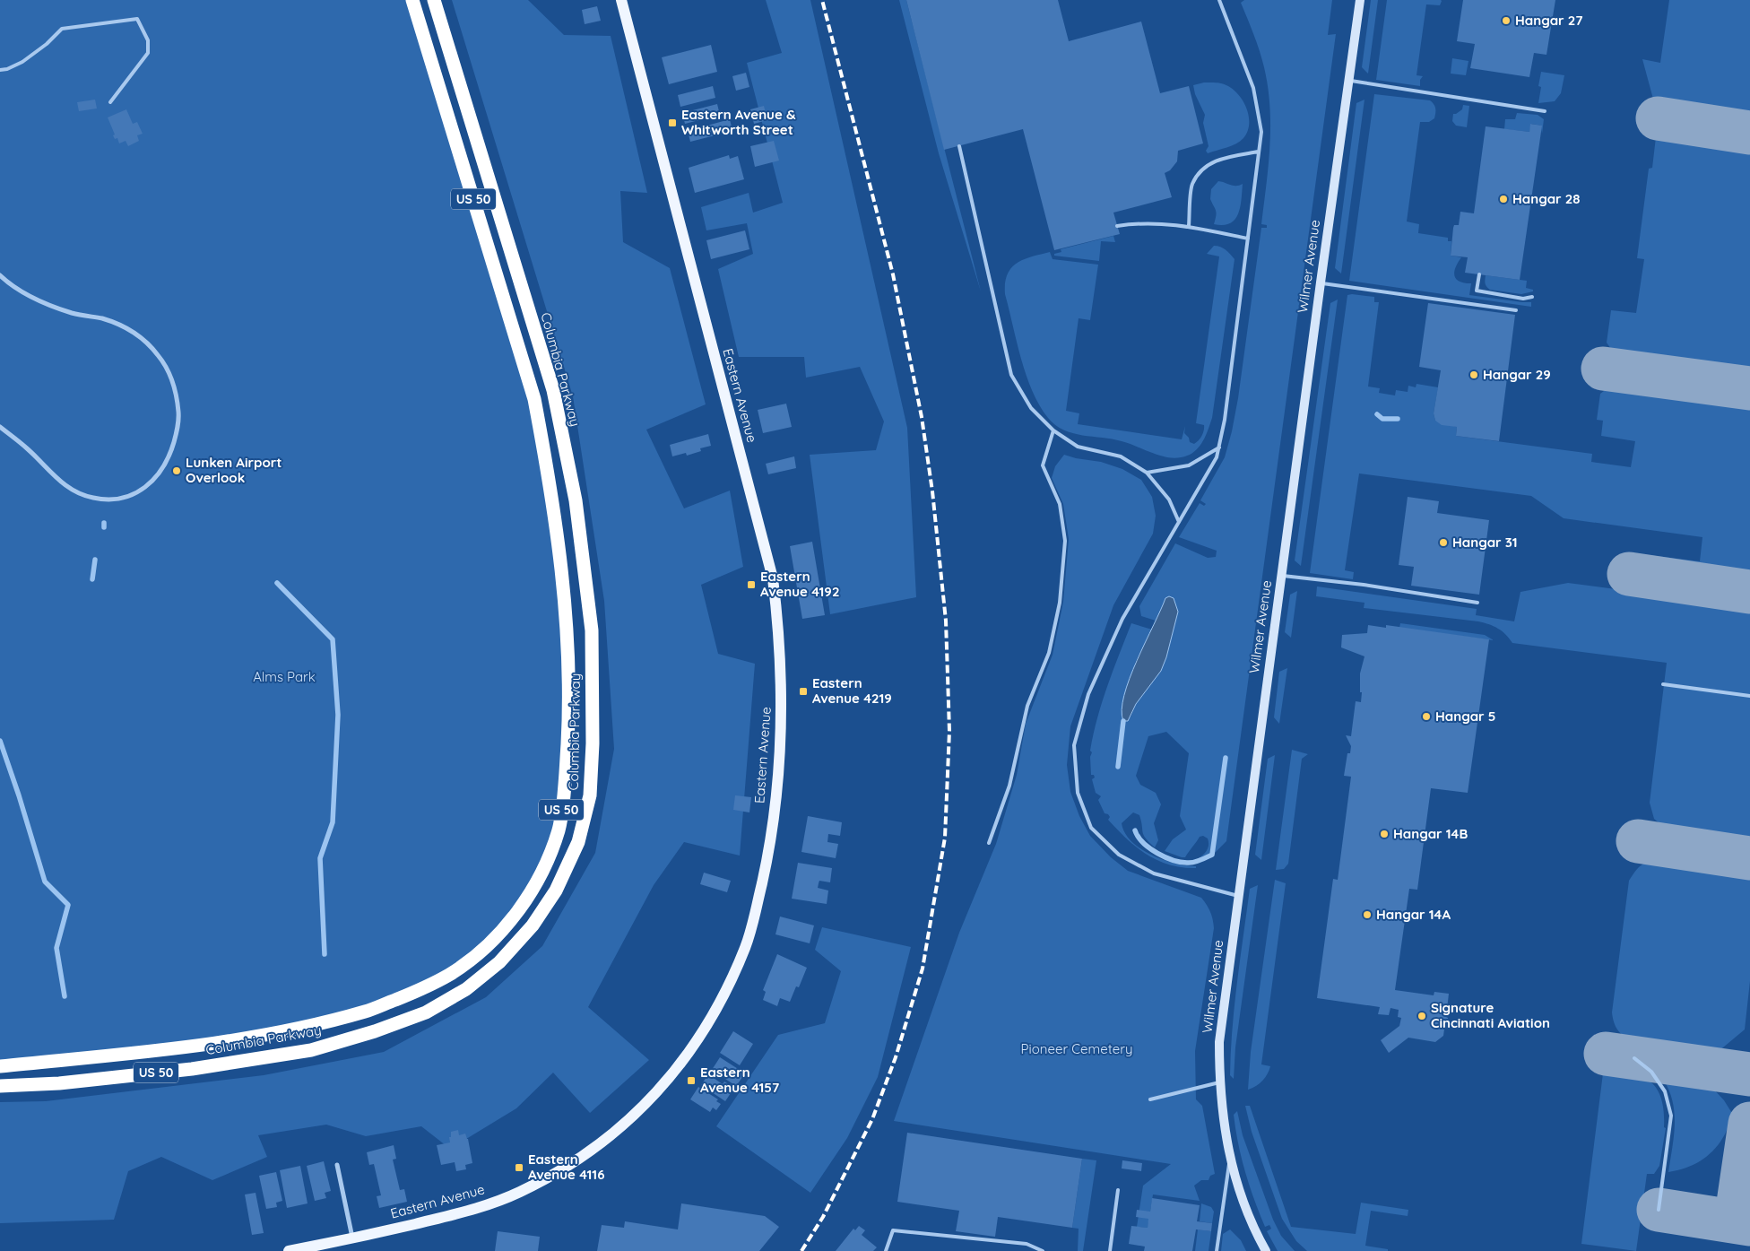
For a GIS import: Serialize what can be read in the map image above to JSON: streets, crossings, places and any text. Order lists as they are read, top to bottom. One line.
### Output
{"streets":{"highway":["US 50","Columbia Parkway"],"main road":["Eastern Avenue"],"street":["Wilmer Avenue"]},"parks":["Alms Park","Pioneer Cemetery"],"places":{"other":["Hangar 27","Hangar 28","Hangar 29","Lunken Airport Overlook","Hangar 31","Hangar 5","Hangar 14B","Hangar 14A","Signature Cincinnati Aviation"],"transit":["Eastern Avenue & Whitworth Street","Eastern Avenue 4192","Eastern Avenue 4219","Eastern Avenue 4157","Eastern Avenue 4116"]}}
